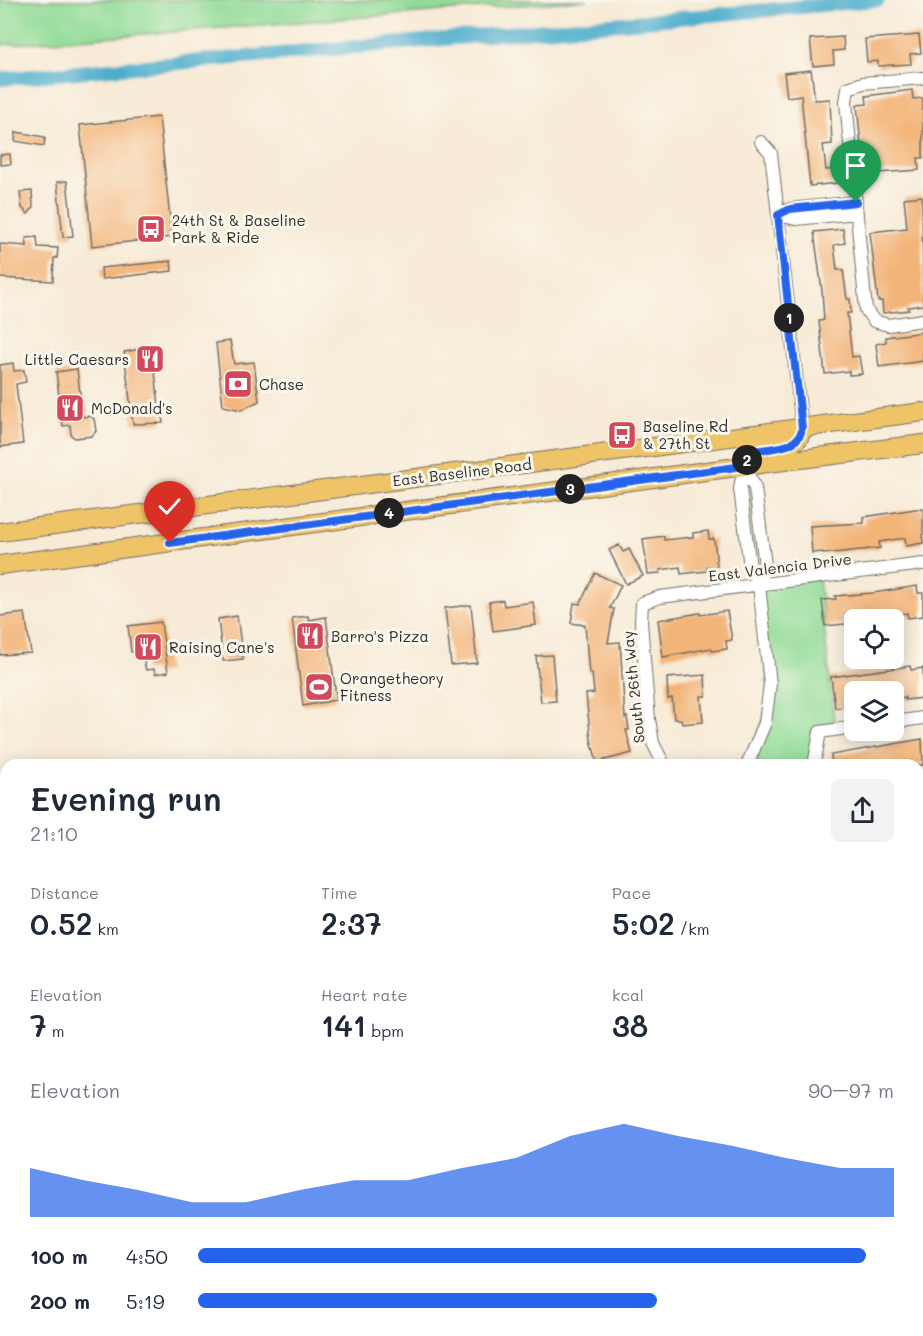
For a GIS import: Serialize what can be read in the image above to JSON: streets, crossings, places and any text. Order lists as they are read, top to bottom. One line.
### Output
{"streets":{"main road":["East Baseline Road"],"street":["East Valencia Drive","South 26th Way"]},"crossings":[["East Valencia Drive","South 26th Way"]],"places":{"bus stop":["24th St & Baseline Park & Ride","Baseline Rd & 27th St"],"restaurant":["Little Caesars","McDonald's","Barro's Pizza","Raising Cane's"],"bank":["Chase"],"sports":["Orangetheory Fitness"]},"page":{"pins":["1","2","3","4"],"heading":["Evening run","21:10"],"stats":[["Distance","0.52 km"],["Time","2:37"],["Pace","5:02 /km"],["Elevation","7 m"],["Heart rate","141 bpm"],["kcal","38"]],"chart":["Elevation","90–97 m"],"list":[{"name":"100 m","note":"4:50"},{"name":"200 m","note":"5:19"}]}}
